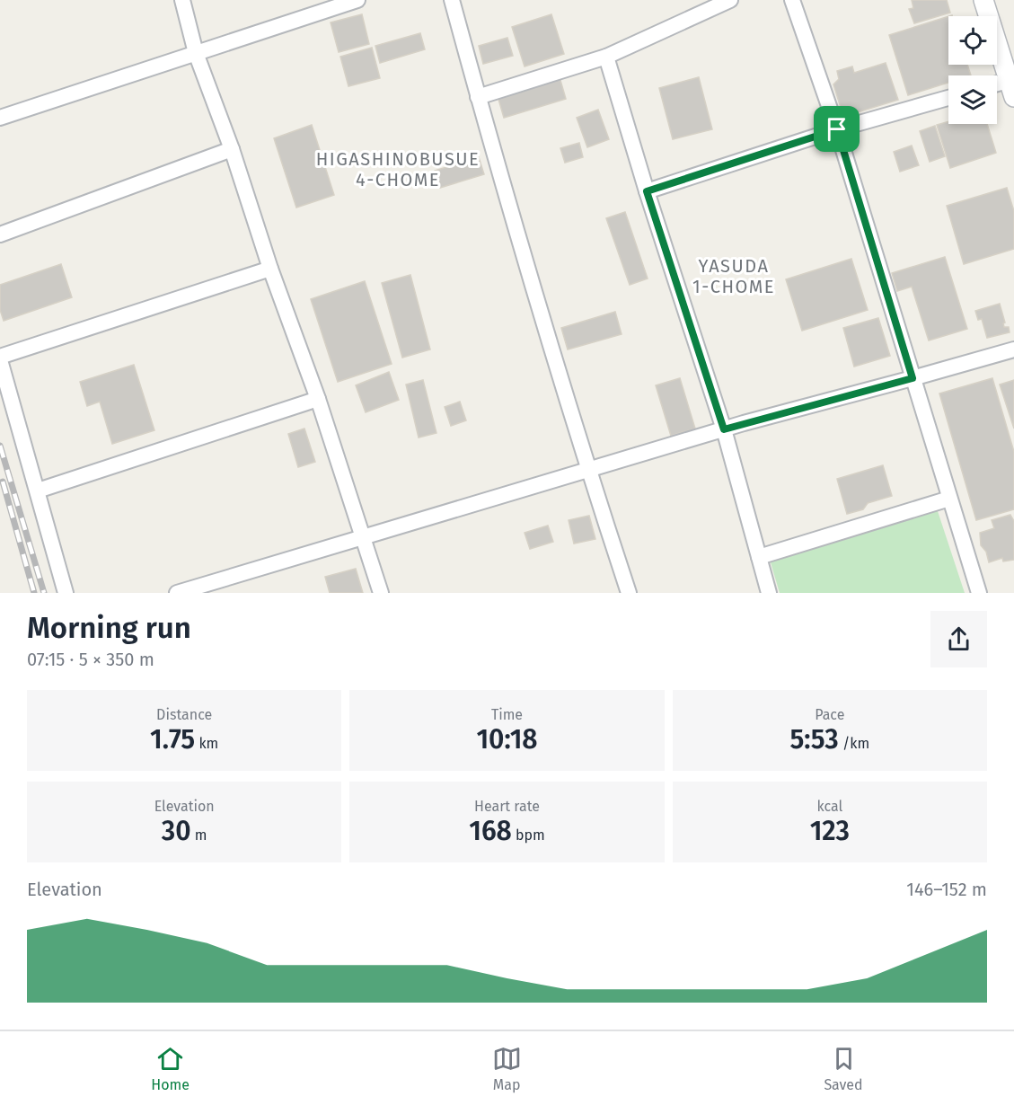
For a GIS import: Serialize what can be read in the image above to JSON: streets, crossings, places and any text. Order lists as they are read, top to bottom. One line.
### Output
{"districts":["HIGASHINOBUSUE 4-CHOME","YASUDA 1-CHOME"],"page":{"heading":["Morning run","07:15 · 5 × 350 m"],"stats":[["Distance","1.75 km"],["Time","10:18"],["Pace","5:53 /km"],["Elevation","30 m"],["Heart rate","168 bpm"],["kcal","123"]],"chart":["Elevation","146–152 m"],"tabs":["Home","Map","Saved"]}}
